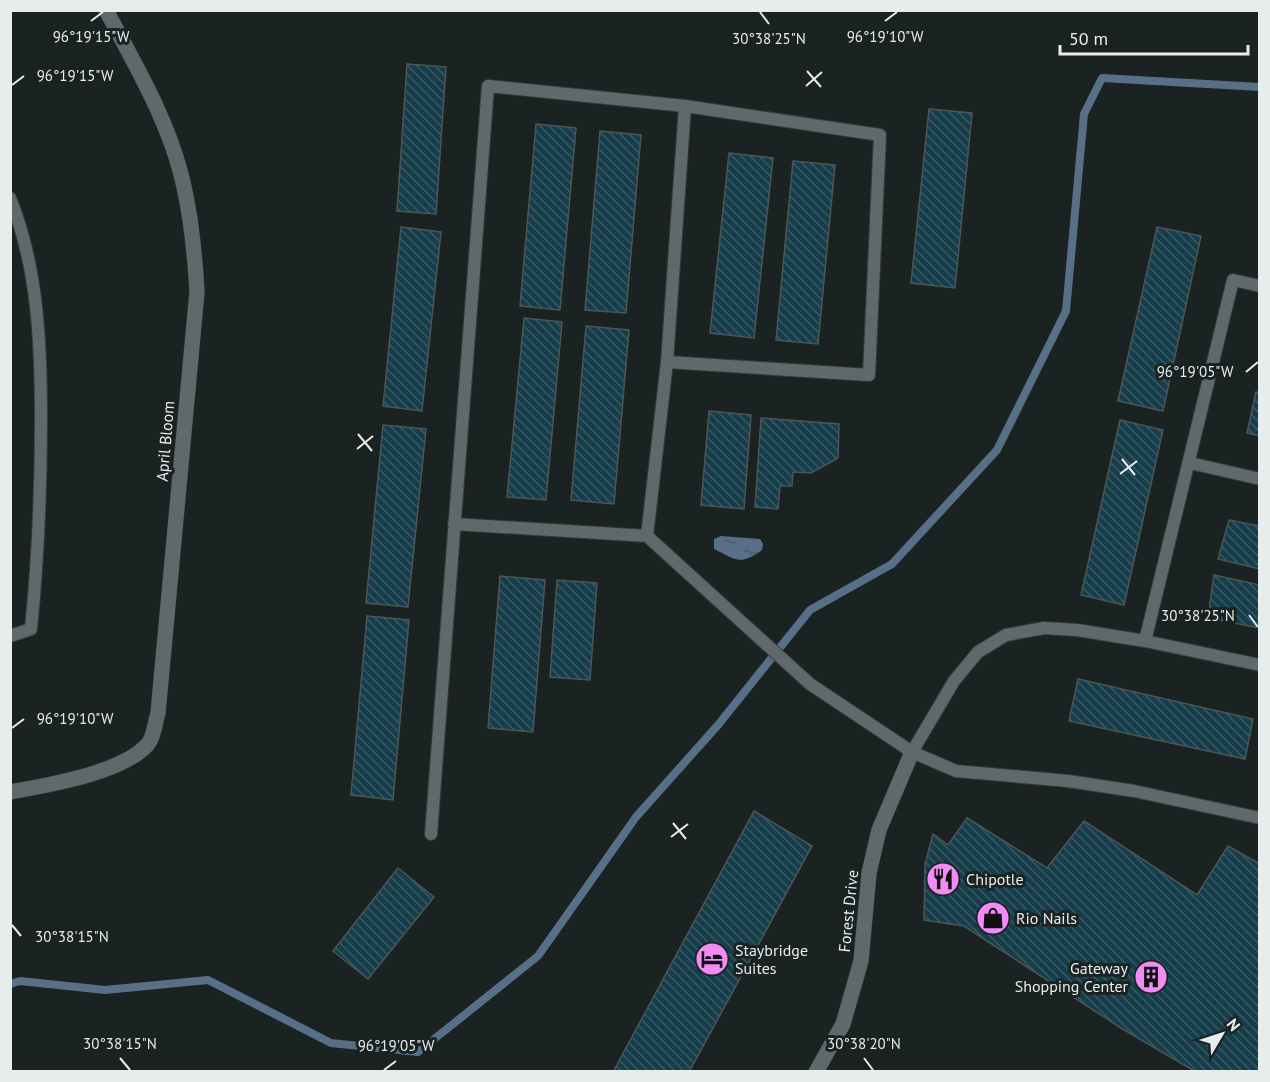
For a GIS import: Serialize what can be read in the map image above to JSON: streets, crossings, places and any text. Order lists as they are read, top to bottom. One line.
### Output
{"streets":{"street":["April Bloom","Forest Drive"]},"places":{"restaurant":["Chipotle"],"shop":["Rio Nails"],"hotel":["Staybridge Suites"],"building":["Gateway Shopping Center"]},"scale_bar":"50 m","north":"top right","coordinates":["96°19'15\"W","96°19'10\"W","30°38'25\"N","96°19'05\"W","30°38'15\"N","30°38'20\"N"]}
